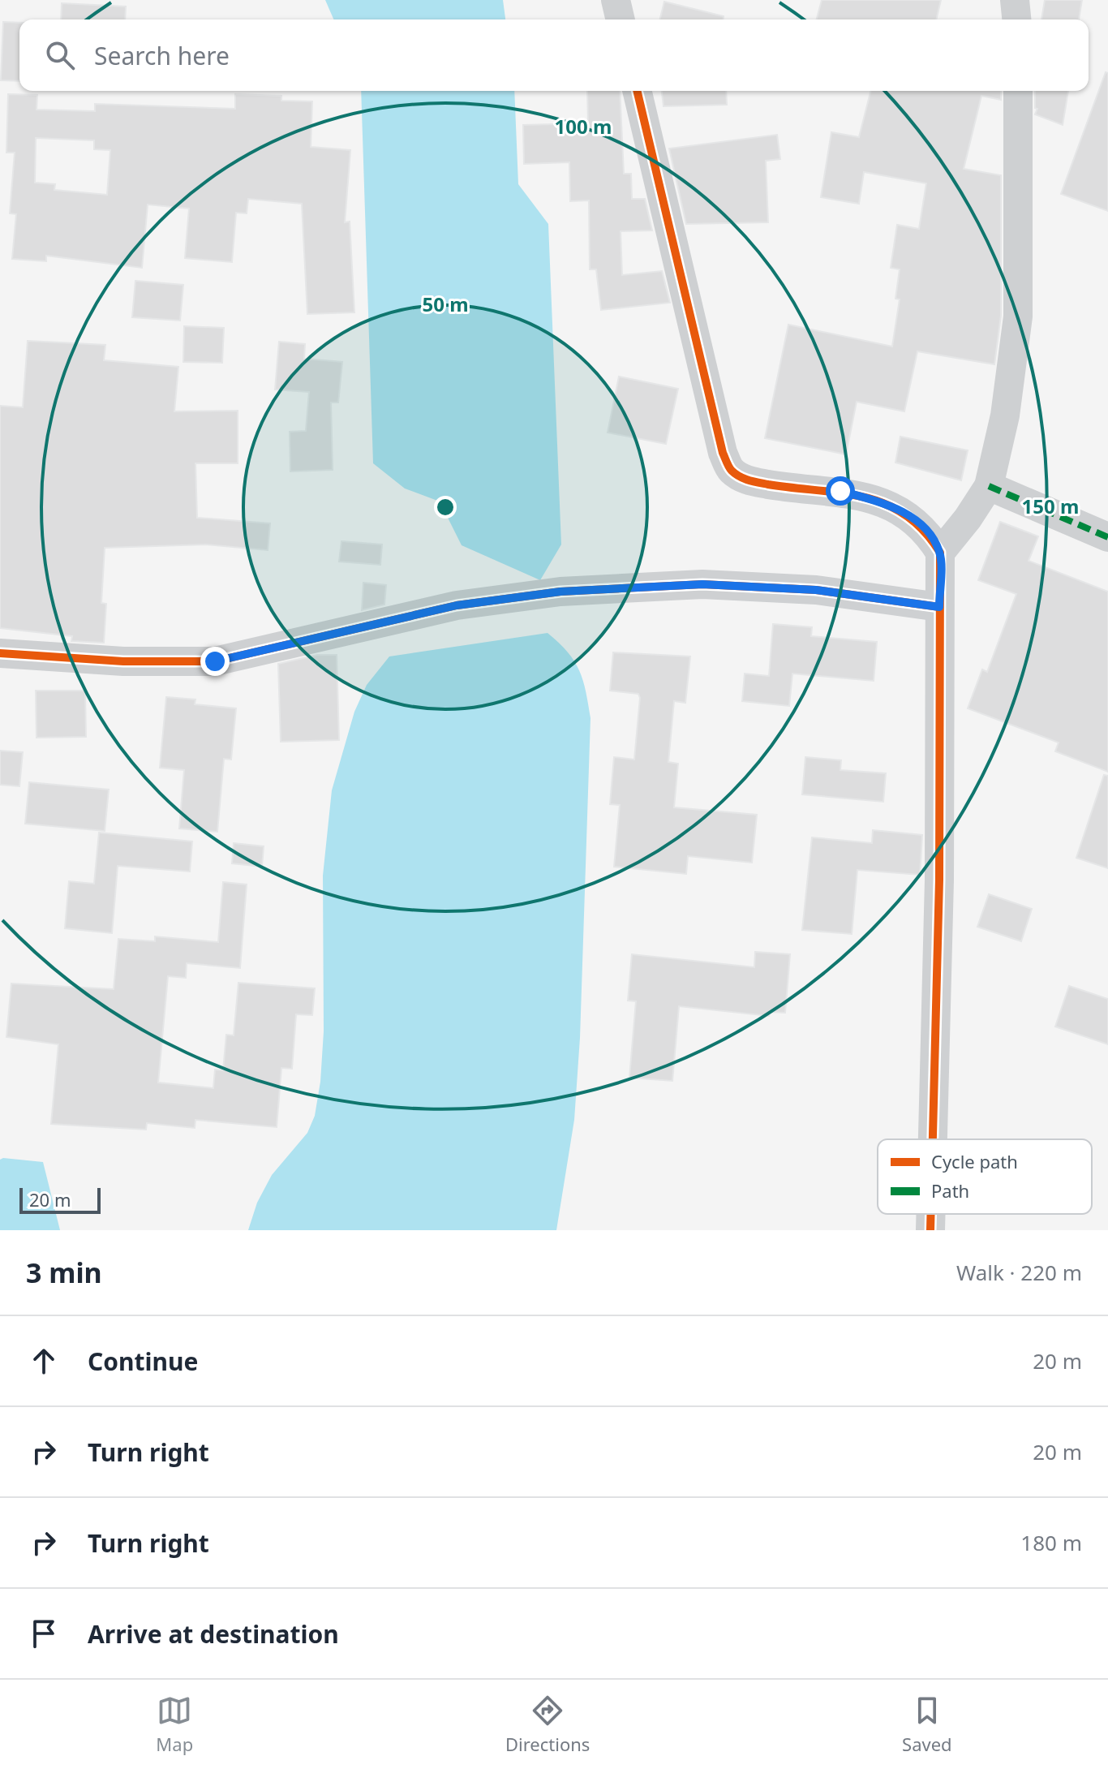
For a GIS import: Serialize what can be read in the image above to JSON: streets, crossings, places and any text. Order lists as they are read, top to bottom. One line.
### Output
{"legend":["Cycle path","Path"],"scale_bar":"20 m","page":{"search":"Search here","scale":"20 m","heading":["3 min","Walk · 220 m"],"list":[["Continue","20 m"],["Turn right","20 m"],["Turn right","180 m"],"Arrive at destination"],"nav":["Map","Directions","Saved"]},"rings":["100 m","50 m","150 m"]}
